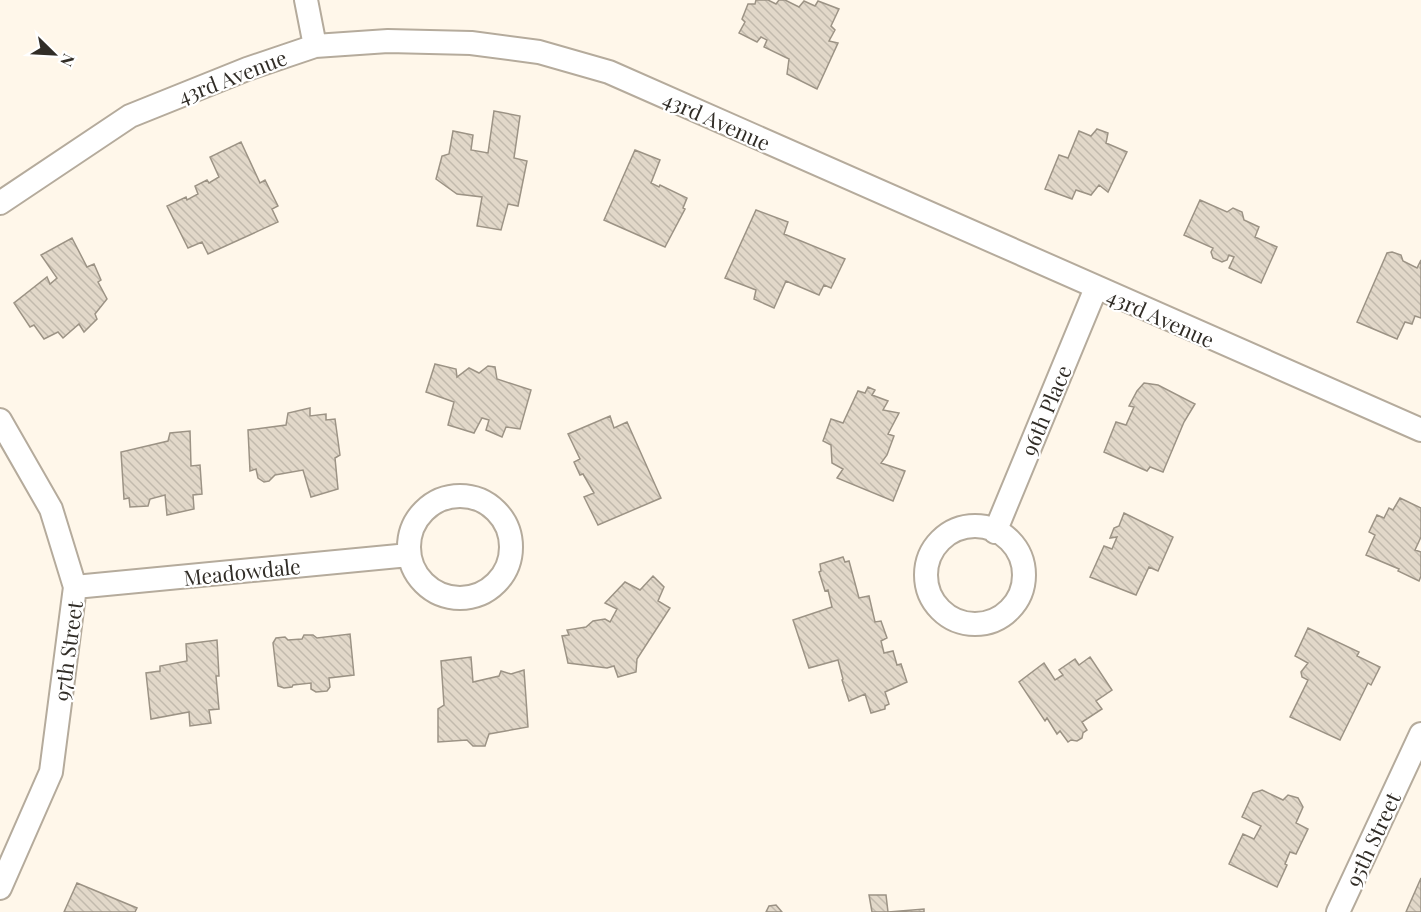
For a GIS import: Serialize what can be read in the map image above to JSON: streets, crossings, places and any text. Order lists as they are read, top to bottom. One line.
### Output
{"streets":{"street":["43rd Avenue","96th Place","Meadowdale","97th Street","95th Street"]},"crossings":[["43rd Avenue","96th Place"],["Meadowdale","97th Street"]],"north":"bottom right"}
